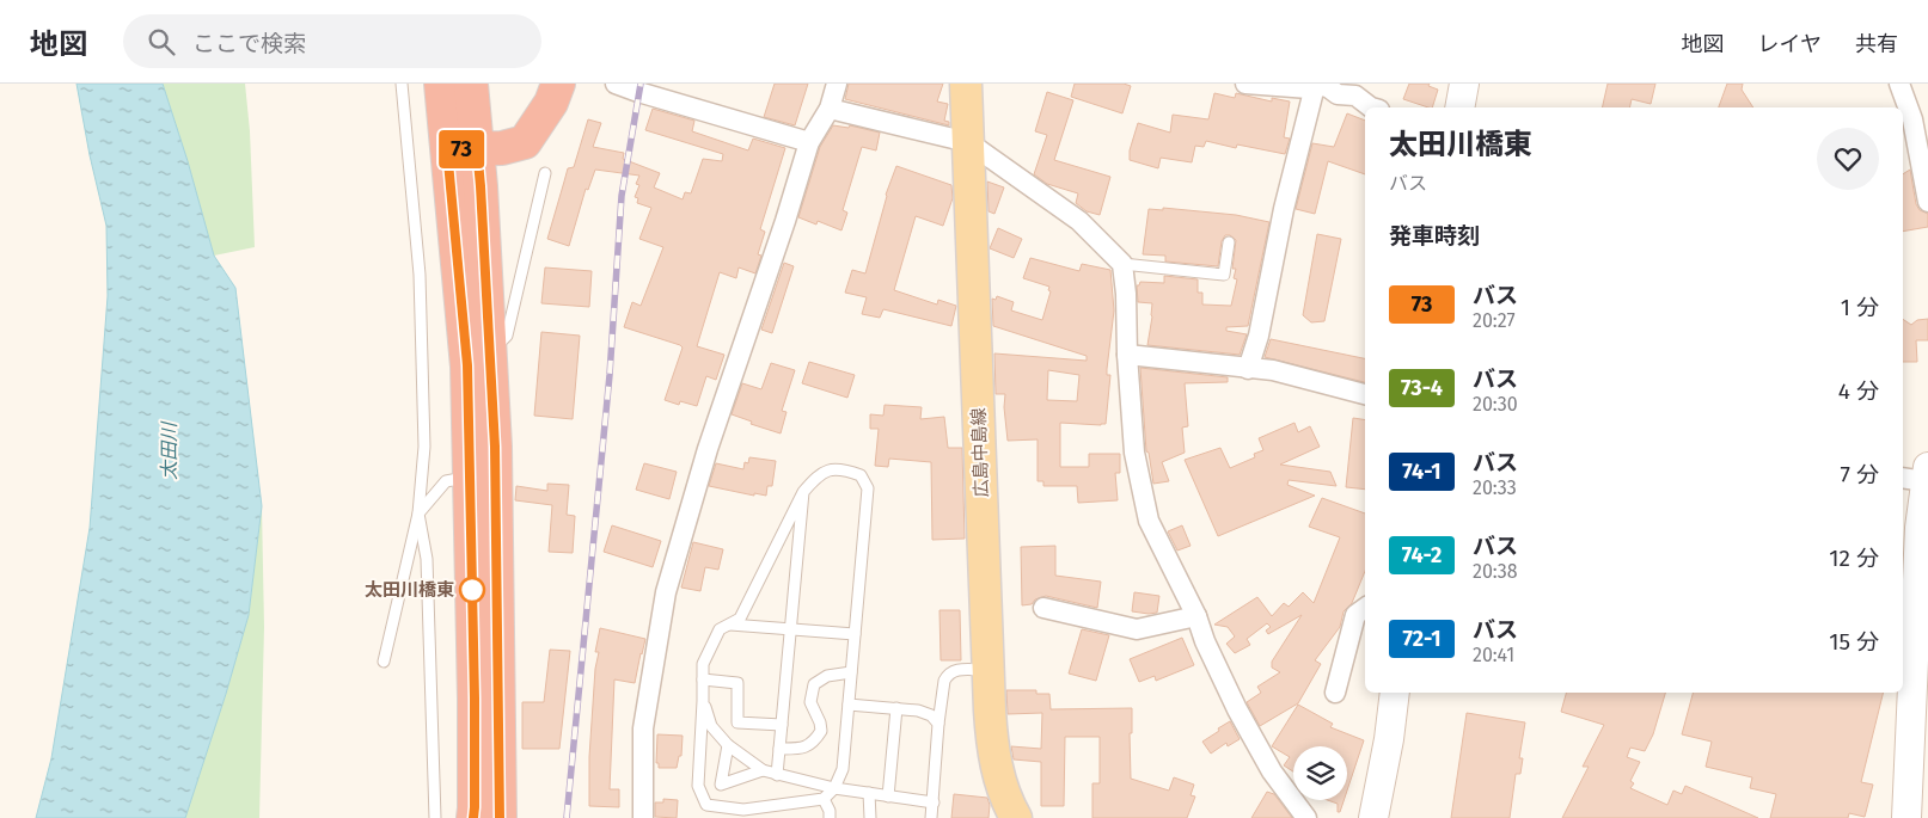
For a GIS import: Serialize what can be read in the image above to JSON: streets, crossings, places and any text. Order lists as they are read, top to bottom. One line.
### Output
{"streets":{"main road":["広島中島線"]},"water":["太田川"],"places":["太田川橋東"],"lines":["bus line 73"],"page":{"header":"地図","search":"ここで検索","nav":["地図","レイヤ","共有"],"on_map":"73","heading":[["太田川橋東","バス"],"発車時刻"],"list":[{"mark":"73","name":"バス","note":"20:27","value":"1 分"},{"mark":"73-4","name":"バス","note":"20:30","value":"4 分"},{"mark":"74-1","name":"バス","note":"20:33","value":"7 分"},{"mark":"74-2","name":"バス","note":"20:38","value":"12 分"},{"mark":"72-1","name":"バス","note":"20:41","value":"15 分"}]}}
